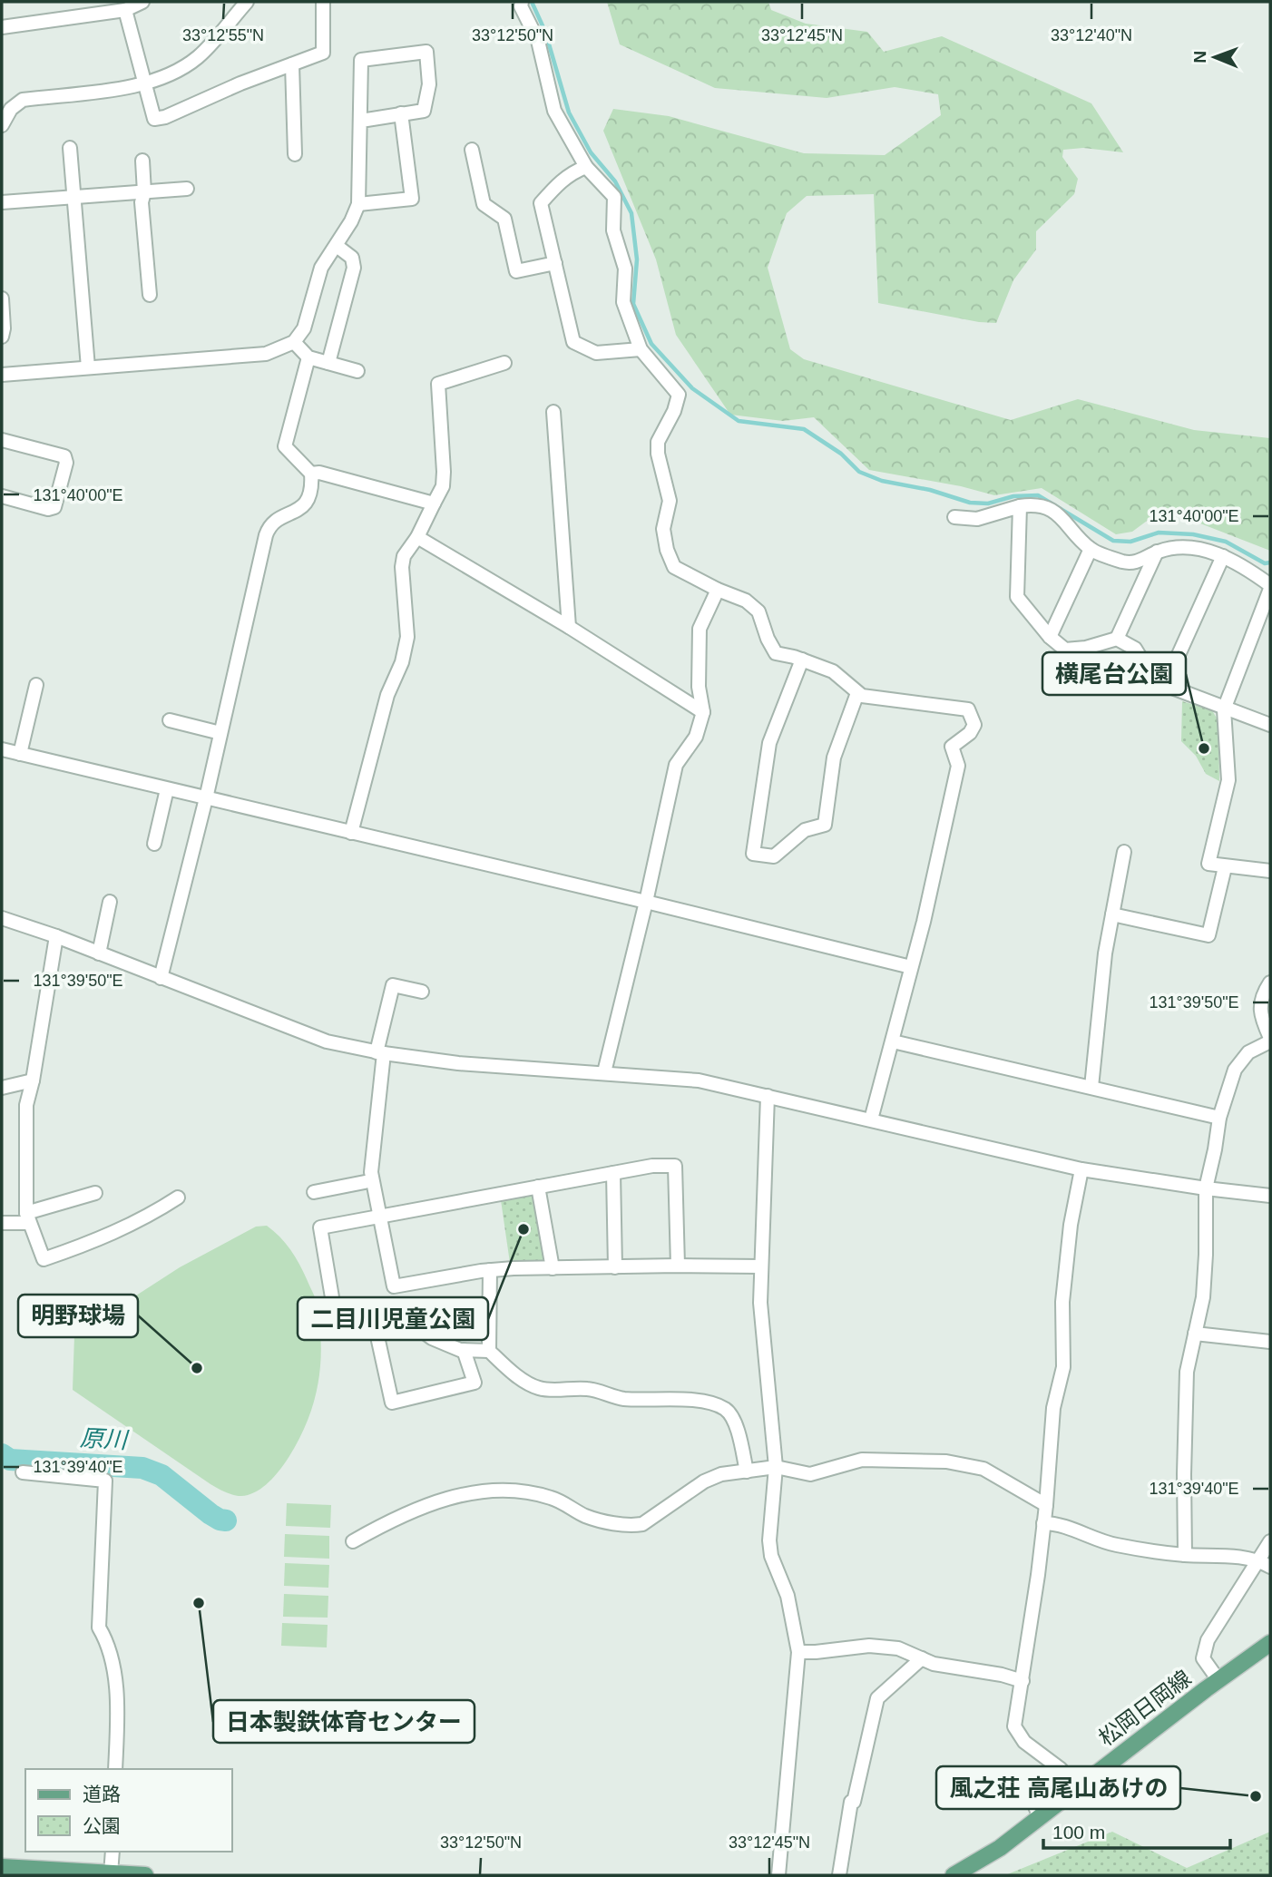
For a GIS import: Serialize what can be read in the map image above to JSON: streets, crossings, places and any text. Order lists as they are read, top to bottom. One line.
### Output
{"streets":{"main road":["松岡日岡線"]},"water":["原川"],"places":["横尾台公園","二目川児童公園","明野球場","日本製鉄体育センター","風之荘 高尾山あけの"],"legend":["道路","公園"],"scale_bar":"100 m","north":"left","coordinates":["33°12'55\"N","33°12'50\"N","33°12'45\"N","33°12'40\"N","131°40'00\"E","131°39'50\"E","131°39'40\"E"]}
